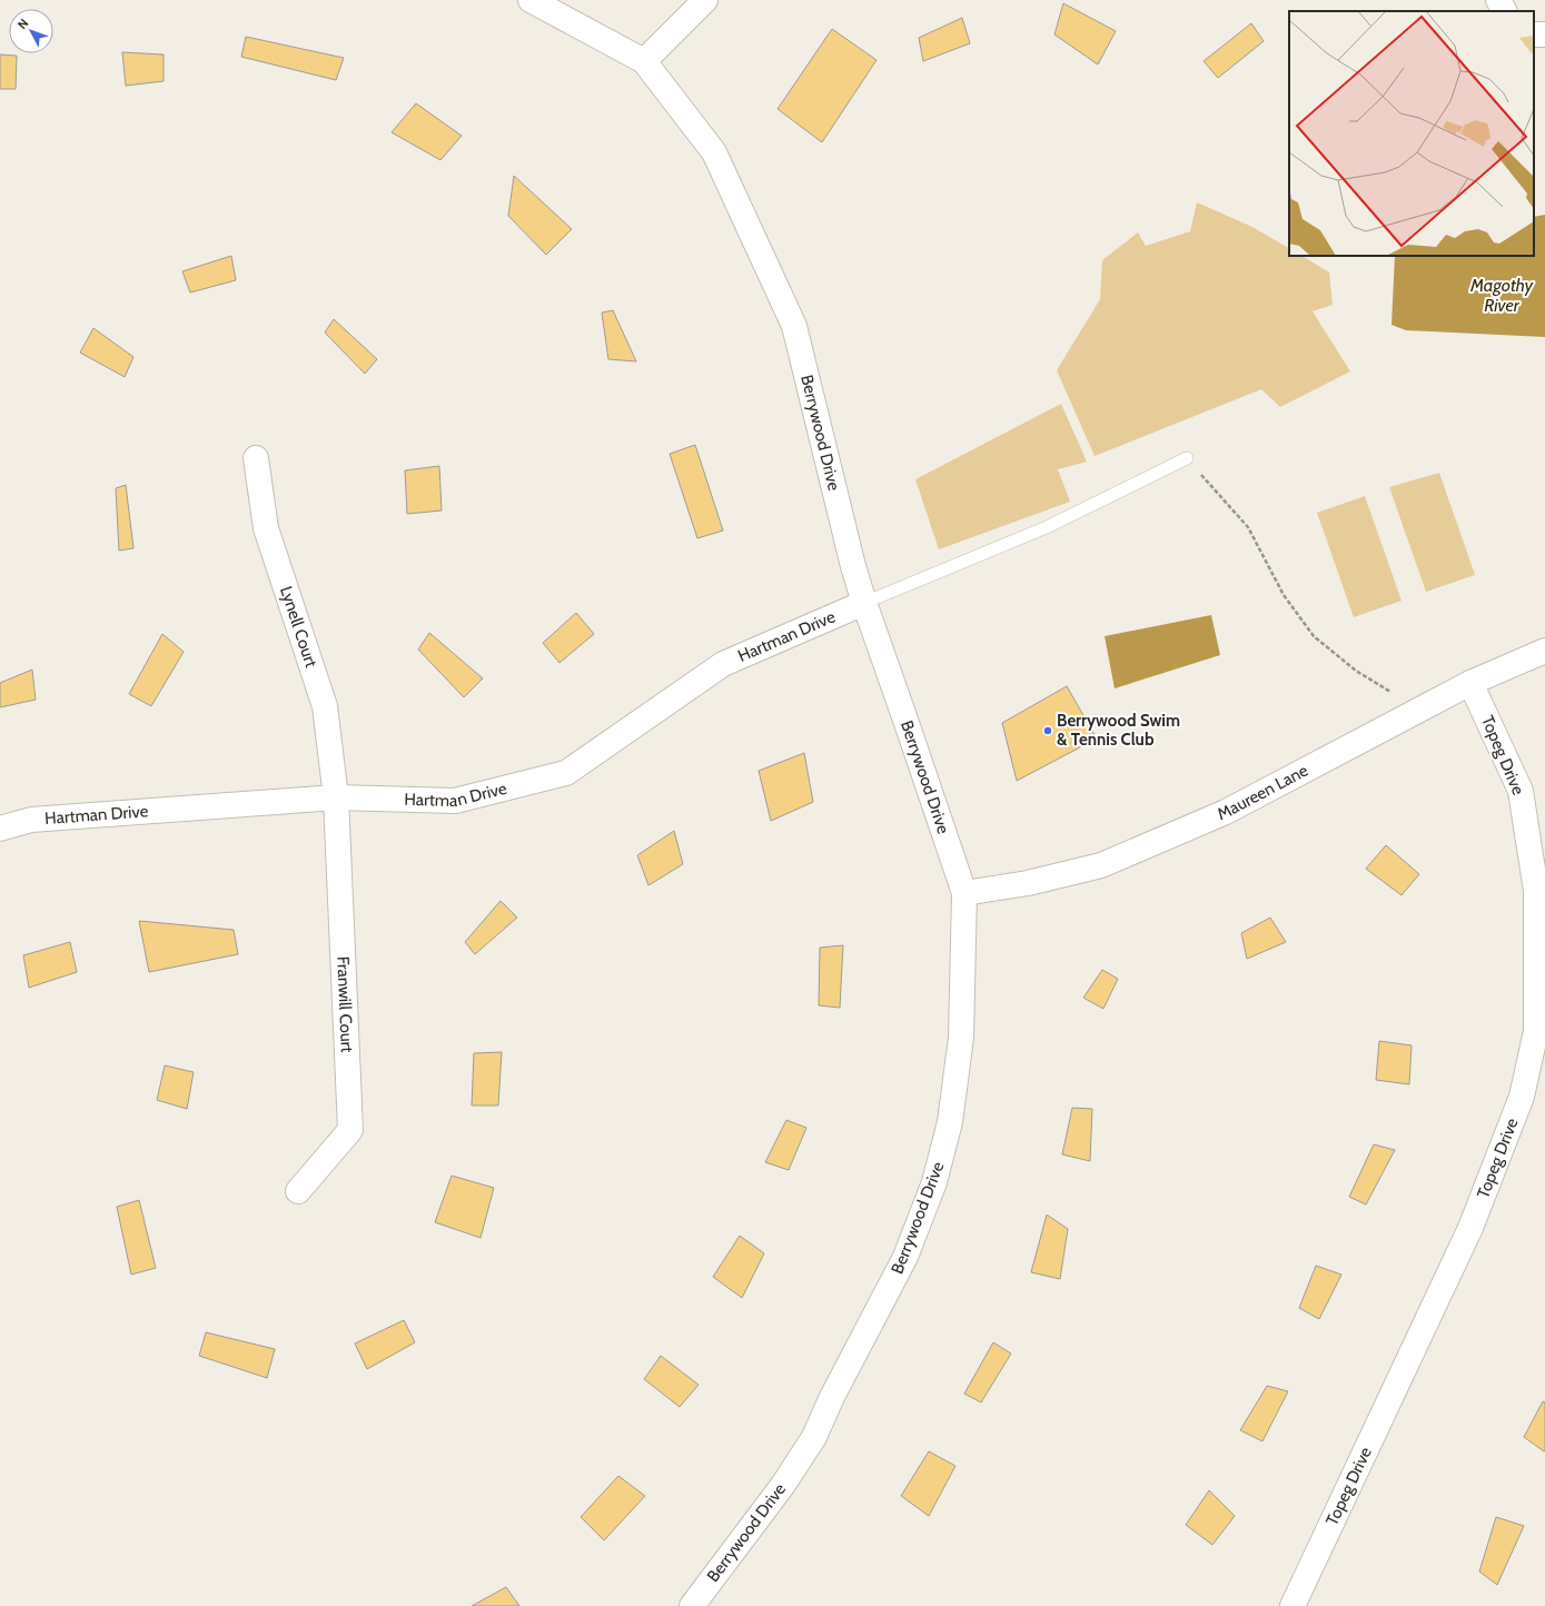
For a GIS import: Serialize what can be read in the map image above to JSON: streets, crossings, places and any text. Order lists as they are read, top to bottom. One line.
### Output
{"streets":{"street":["Berrywood Drive","Lynell Court","Hartman Drive","Topeg Drive","Maureen Lane","Franwill Court"]},"crossings":[["Berrywood Drive","Hartman Drive"],["Berrywood Drive","Maureen Lane"],["Lynell Court","Hartman Drive"],["Lynell Court","Franwill Court"],["Hartman Drive","Franwill Court"],["Topeg Drive","Maureen Lane"]],"water":["Magothy River"],"places":["Berrywood Swim & Tennis Club"],"north":"top left"}
